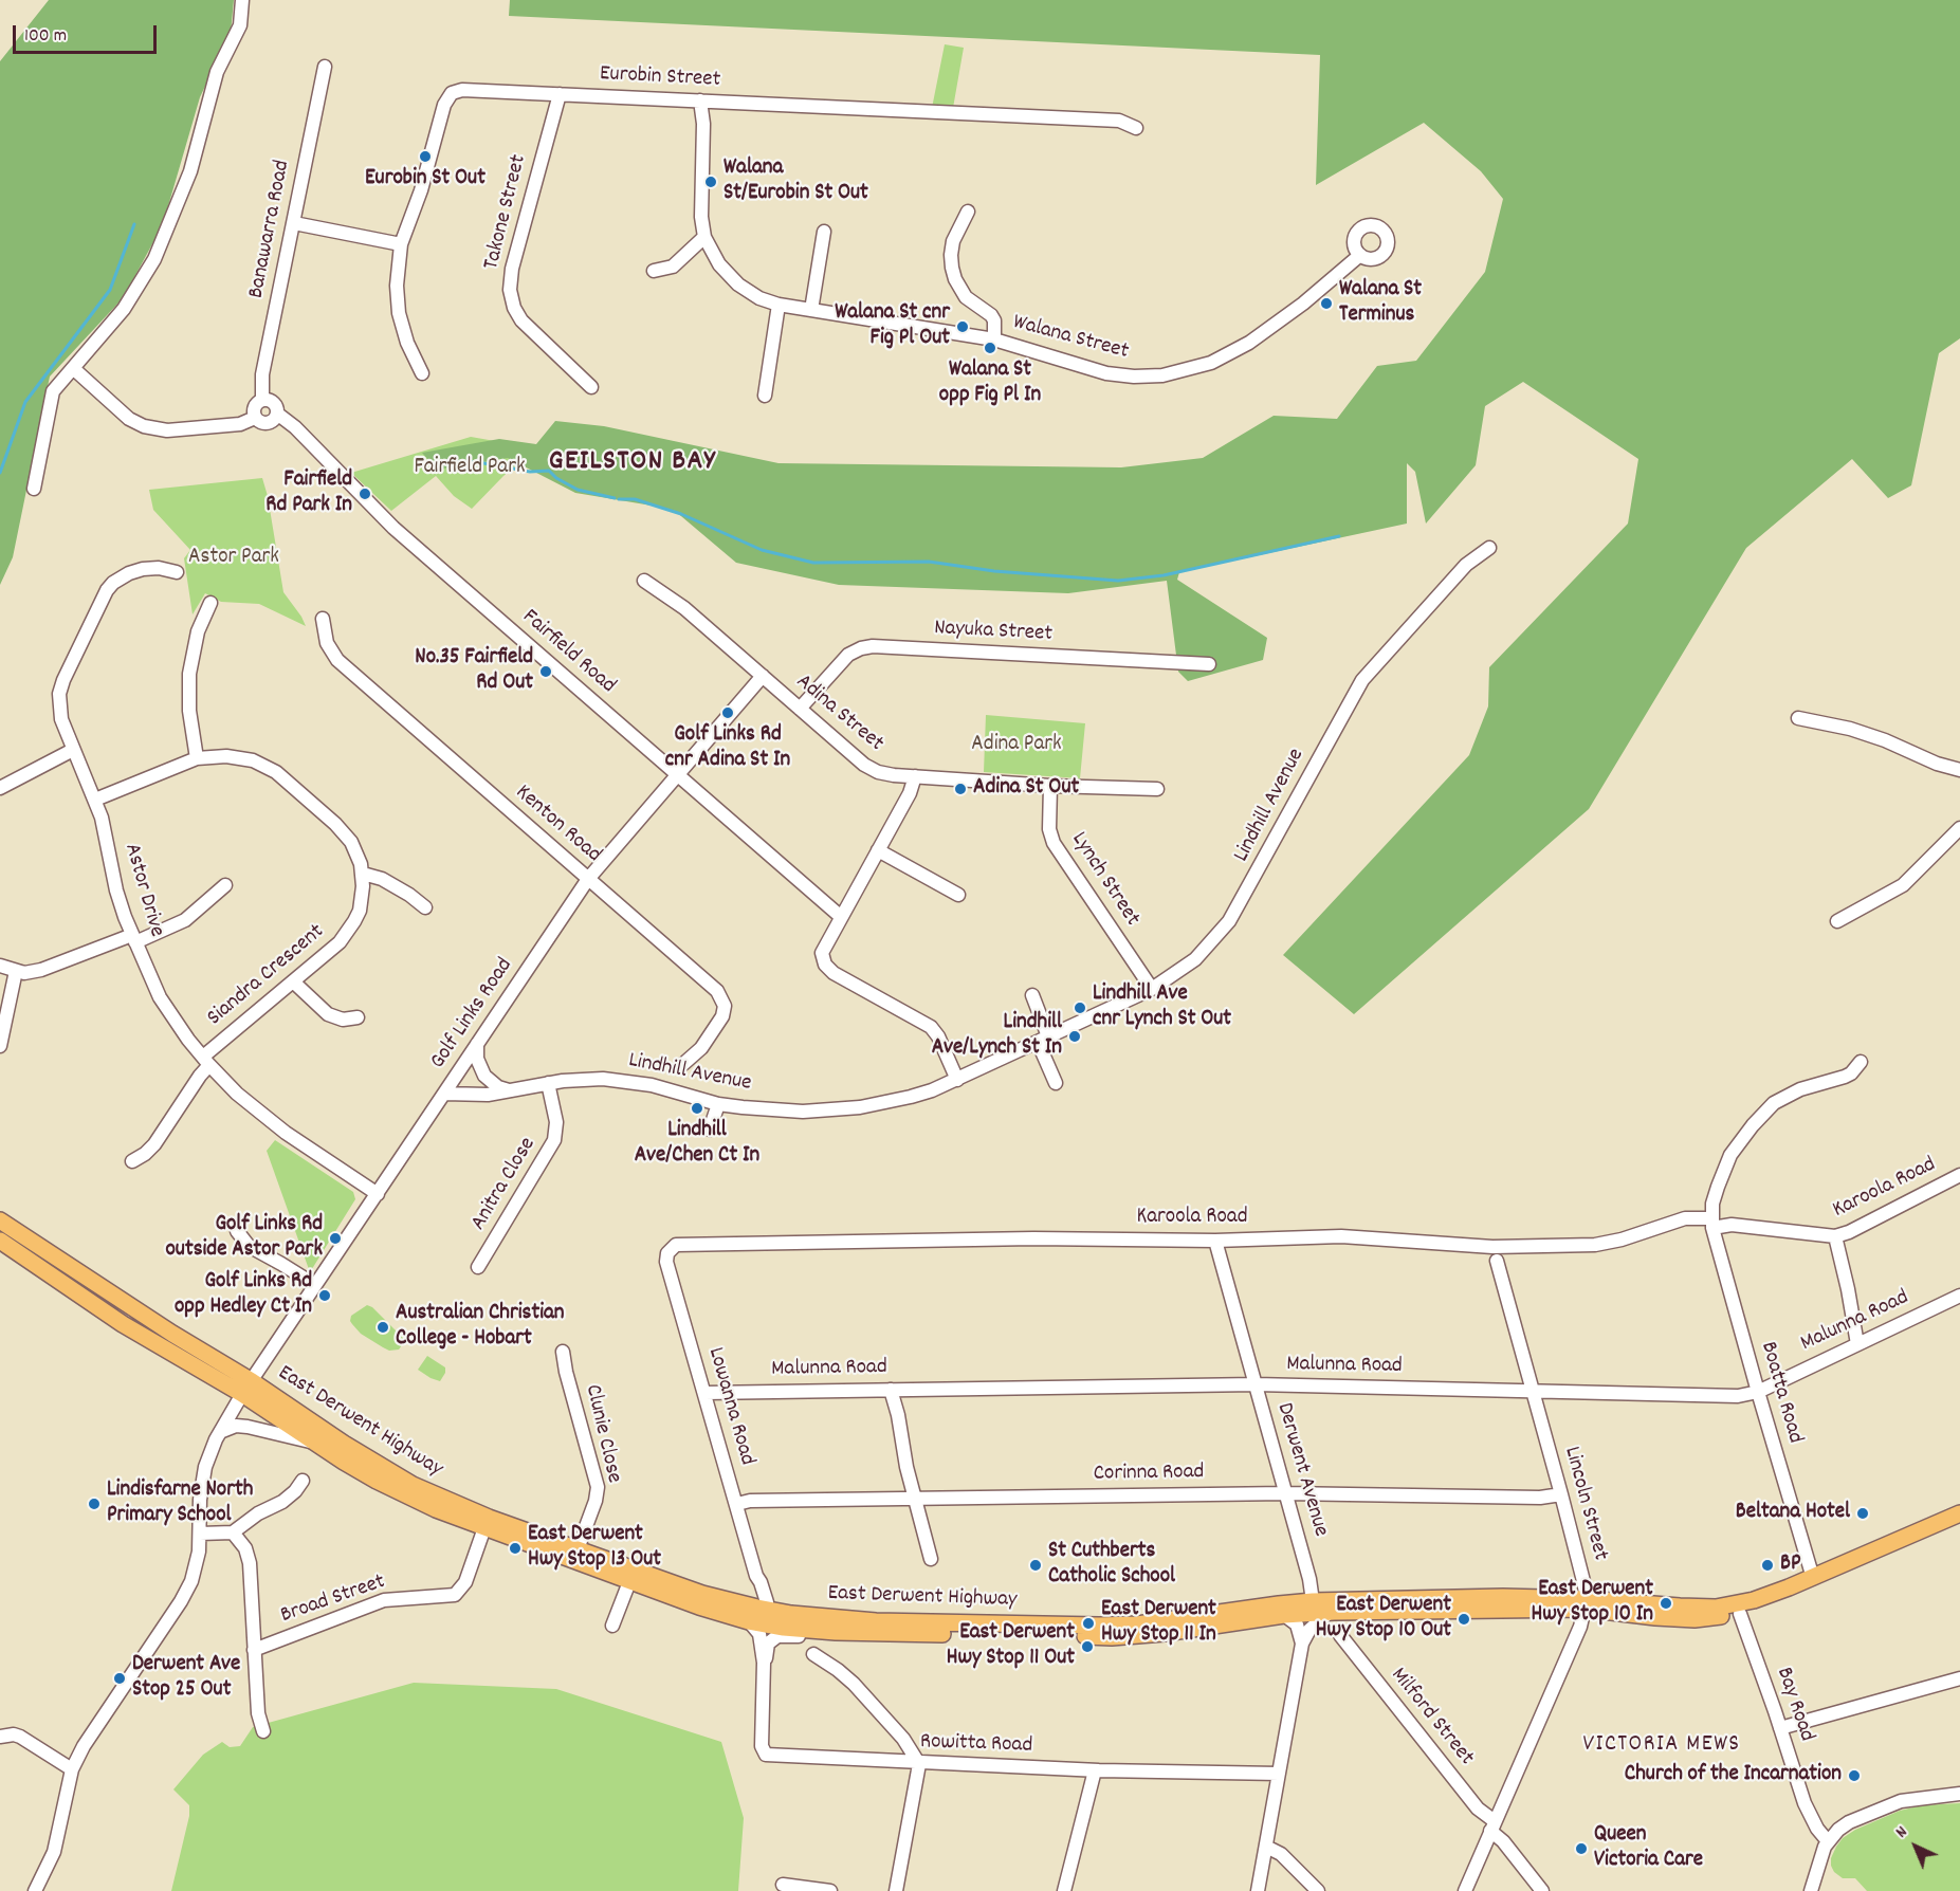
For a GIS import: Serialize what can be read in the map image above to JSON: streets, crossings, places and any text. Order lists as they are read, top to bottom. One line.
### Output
{"streets":{"main road":["East Derwent Highway"],"street":["Eurobin Street","Takone Street","Banawarra Road","Walana Street","Nayuka Street","Fairfield Road","Adina Street","Lindhill Avenue","Kenton Road","Lynch Street","Astor Drive","Siandra Crescent","Golf Links Road","Anitra Close","Karoola Road","Malunna Road","Boatta Road","Lowanna Road","Clunie Close","Derwent Avenue","Corinna Road","Lincoln Street","Broad Street","Bay Road","Milford Street","Rowitta Road"]},"crossings":[["Eurobin Street","Takone Street"],["Eurobin Street","Walana Street"],["Banawarra Road","Fairfield Road"],["Nayuka Street","Adina Street"],["Fairfield Road","Golf Links Road"],["Adina Street","Lynch Street"],["Adina Street","Golf Links Road"],["Lindhill Avenue","Lynch Street"],["Lindhill Avenue","Golf Links Road"],["Lindhill Avenue","Anitra Close"],["Kenton Road","Golf Links Road"],["Astor Drive","Siandra Crescent"],["Astor Drive","Golf Links Road"],["Golf Links Road","East Derwent Highway"],["Karoola Road","Boatta Road"],["Karoola Road","Lowanna Road"],["Karoola Road","Derwent Avenue"],["Malunna Road","Boatta Road"],["Malunna Road","Lowanna Road"],["Malunna Road","Derwent Avenue"],["Malunna Road","Lincoln Street"],["Boatta Road","East Derwent Highway"],["Lowanna Road","East Derwent Highway"],["Lowanna Road","Corinna Road"],["Lowanna Road","Rowitta Road"],["East Derwent Highway","Clunie Close"],["East Derwent Highway","Derwent Avenue"],["East Derwent Highway","Lincoln Street"],["East Derwent Highway","Broad Street"],["East Derwent Highway","Bay Road"],["East Derwent Highway","Rowitta Road"],["Derwent Avenue","Corinna Road"],["Corinna Road","Lincoln Street"],["Lincoln Street","Milford Street"]],"districts":["GEILSTON BAY","VICTORIA MEWS"],"parks":["Fairfield Park","Astor Park","Adina Park"],"places":["Eurobin St Out","Walana St/Eurobin St Out","Walana St Terminus","Walana St cnr Fig Pl Out","Walana St opp Fig Pl In","Fairfield Rd Park In","No.35 Fairfield Rd Out","Golf Links Rd cnr Adina St In","Adina St Out","Lindhill Ave cnr Lynch St Out","Lindhill Ave/Lynch St In","Lindhill Ave/Chen Ct In","Golf Links Rd outside Astor Park","Golf Links Rd opp Hedley Ct In","Australian Christian College - Hobart","Lindisfarne North Primary School","Beltana Hotel","East Derwent Hwy Stop 13 Out","St Cuthberts Catholic School","BP","East Derwent Hwy Stop 10 In","East Derwent Hwy Stop 10 Out","East Derwent Hwy Stop 11 In","East Derwent Hwy Stop 11 Out","Derwent Ave Stop 25 Out","Church of the Incarnation","Queen Victoria Care"],"scale_bar":"100 m","north":"top left"}
